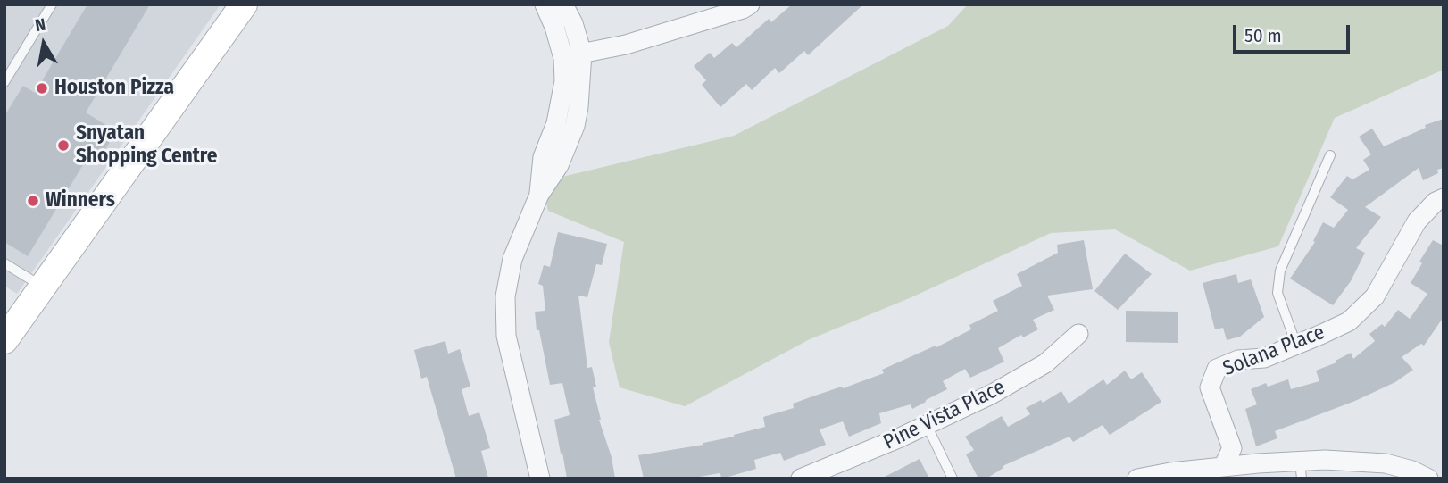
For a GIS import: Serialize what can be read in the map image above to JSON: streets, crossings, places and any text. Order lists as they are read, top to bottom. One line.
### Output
{"streets":{"street":["Solana Place","Pine Vista Place"]},"places":["Houston Pizza","Snyatan Shopping Centre","Winners"],"scale_bar":"50 m","north":"top"}
